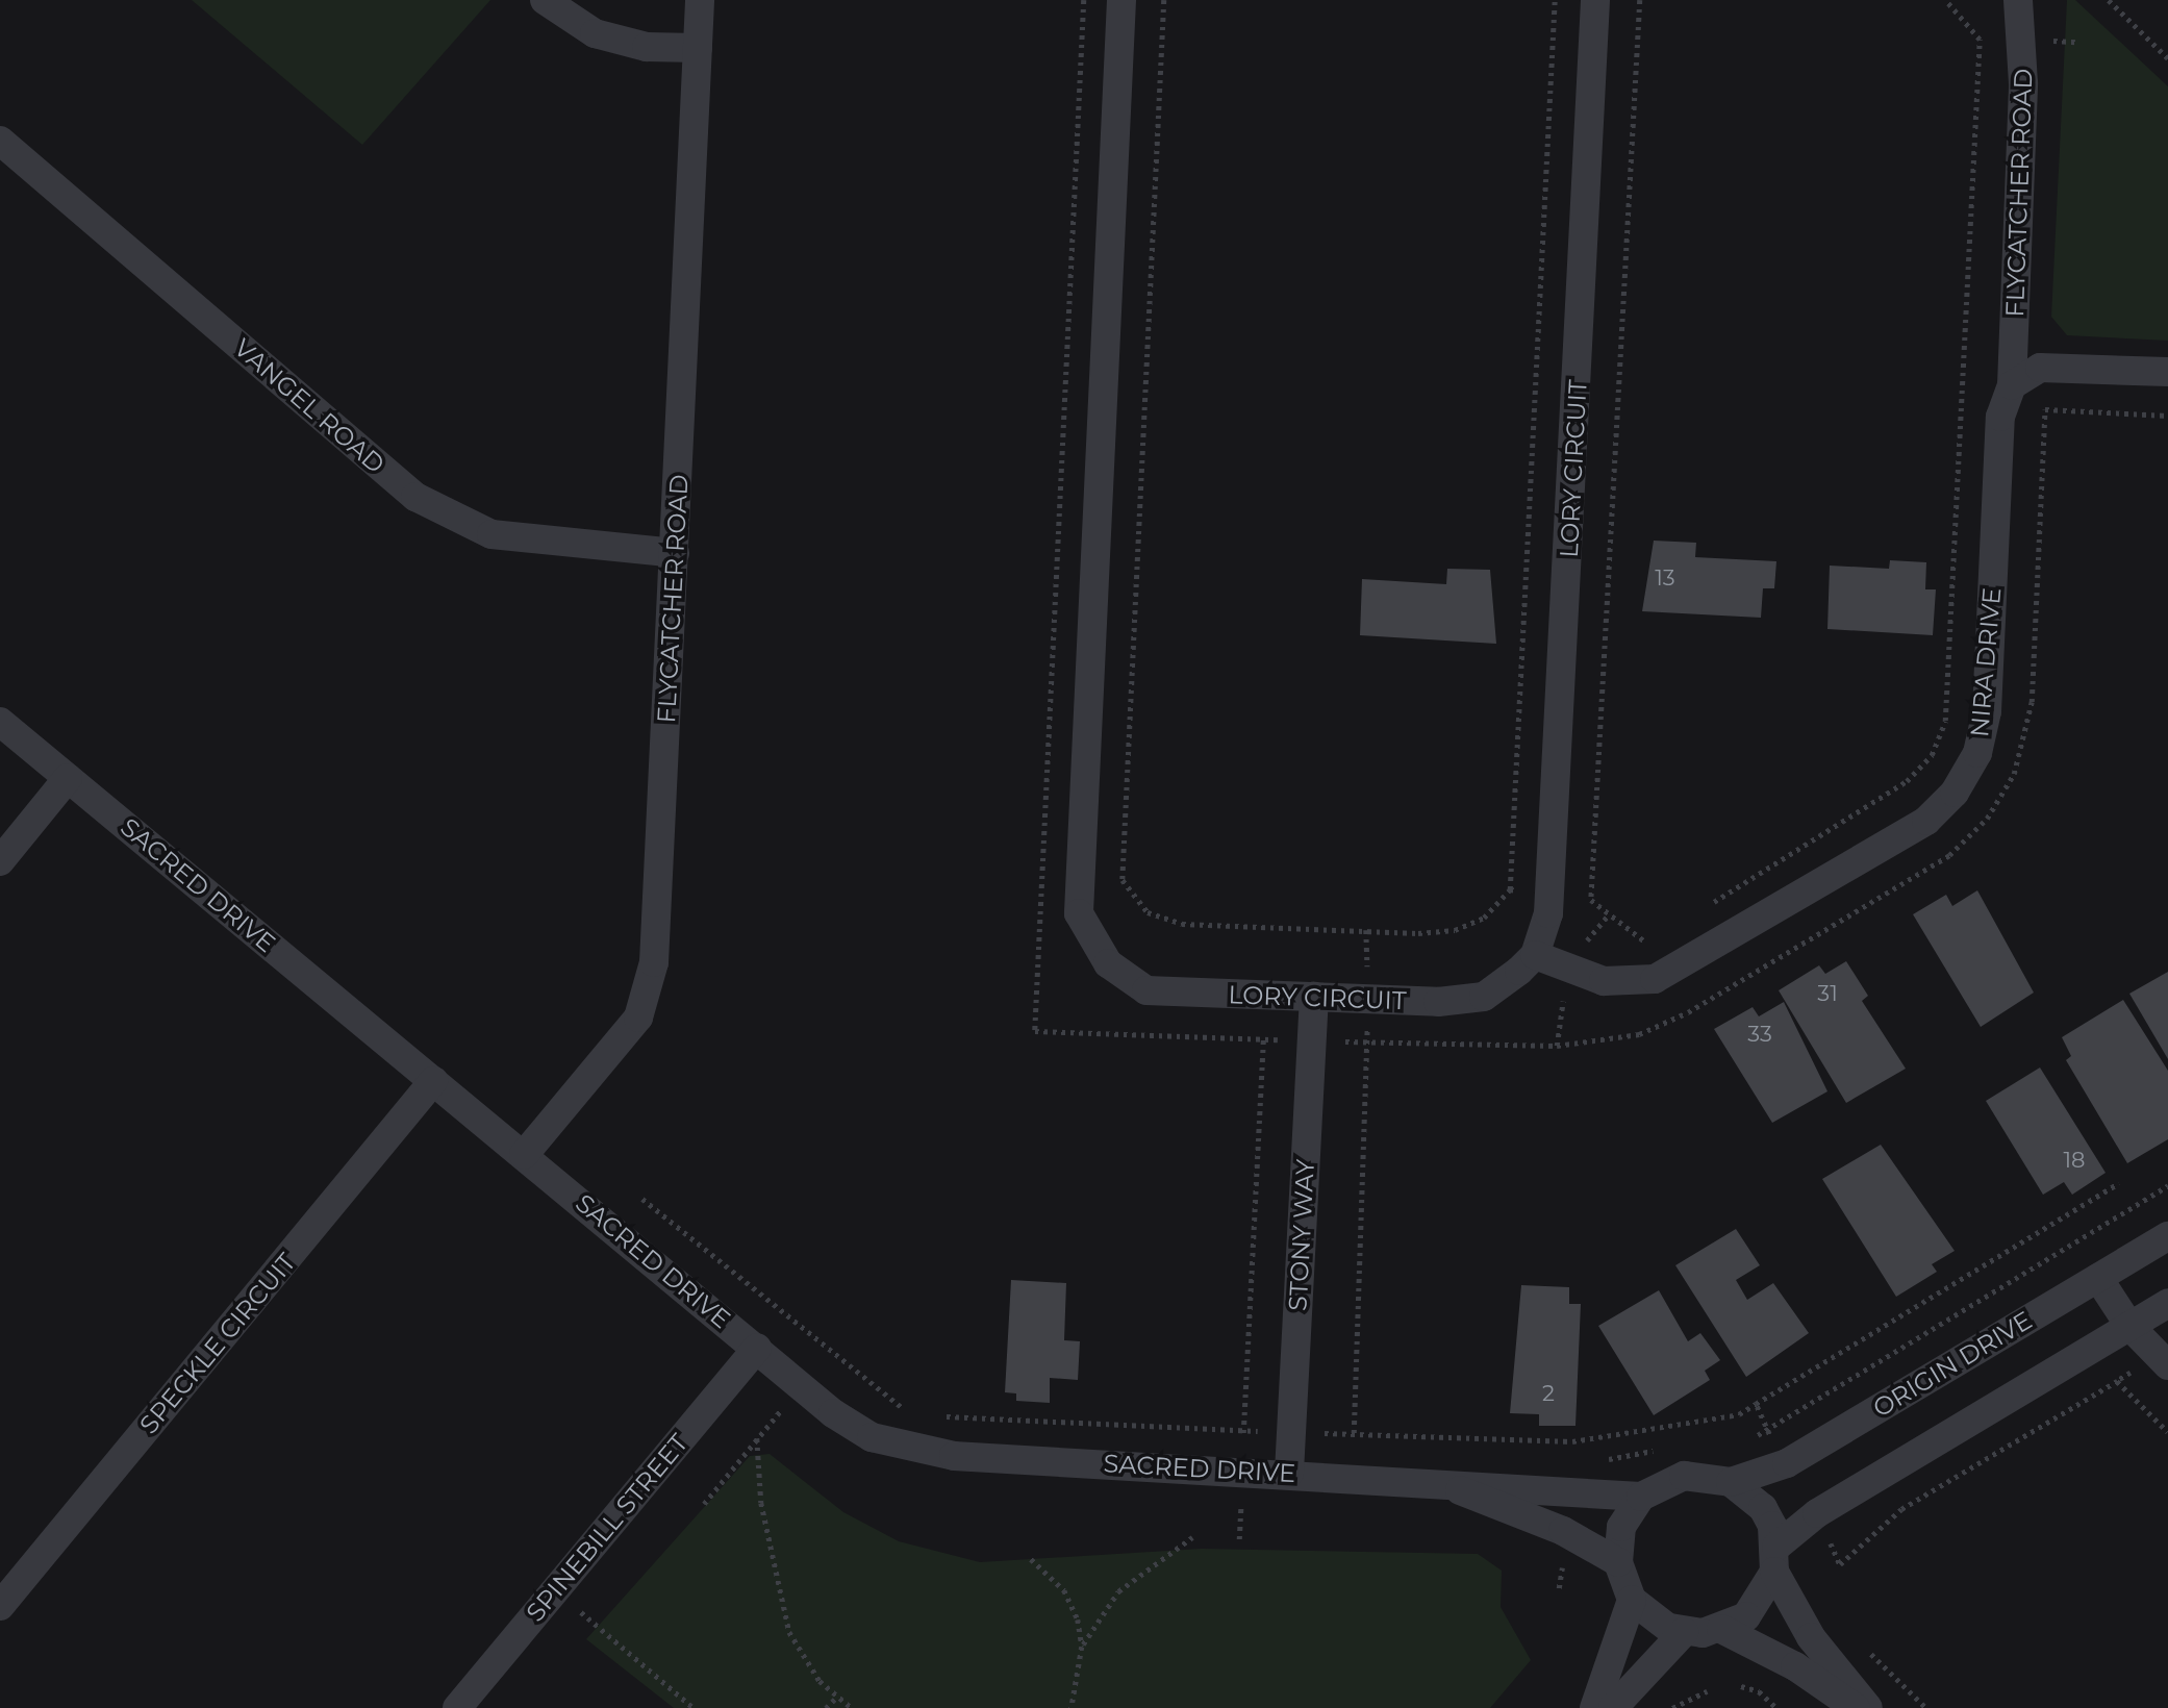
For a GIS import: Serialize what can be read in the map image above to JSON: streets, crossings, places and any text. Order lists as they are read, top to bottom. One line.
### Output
{"streets":{"street":["FLYCATCHER ROAD","VANGEL ROAD","LORY CIRCUIT","NIRA DRIVE","SACRED DRIVE","STONY WAY","SPECKLE CIRCUIT","ORIGIN DRIVE","SPINEBILL STREET"]},"crossings":[["FLYCATCHER ROAD","VANGEL ROAD"],["FLYCATCHER ROAD","NIRA DRIVE"],["FLYCATCHER ROAD","SACRED DRIVE"],["LORY CIRCUIT","NIRA DRIVE"],["LORY CIRCUIT","STONY WAY"],["SACRED DRIVE","STONY WAY"],["SACRED DRIVE","SPECKLE CIRCUIT"],["SACRED DRIVE","ORIGIN DRIVE"],["SACRED DRIVE","SPINEBILL STREET"]],"house_numbers":["13","31","33","18","2"]}
